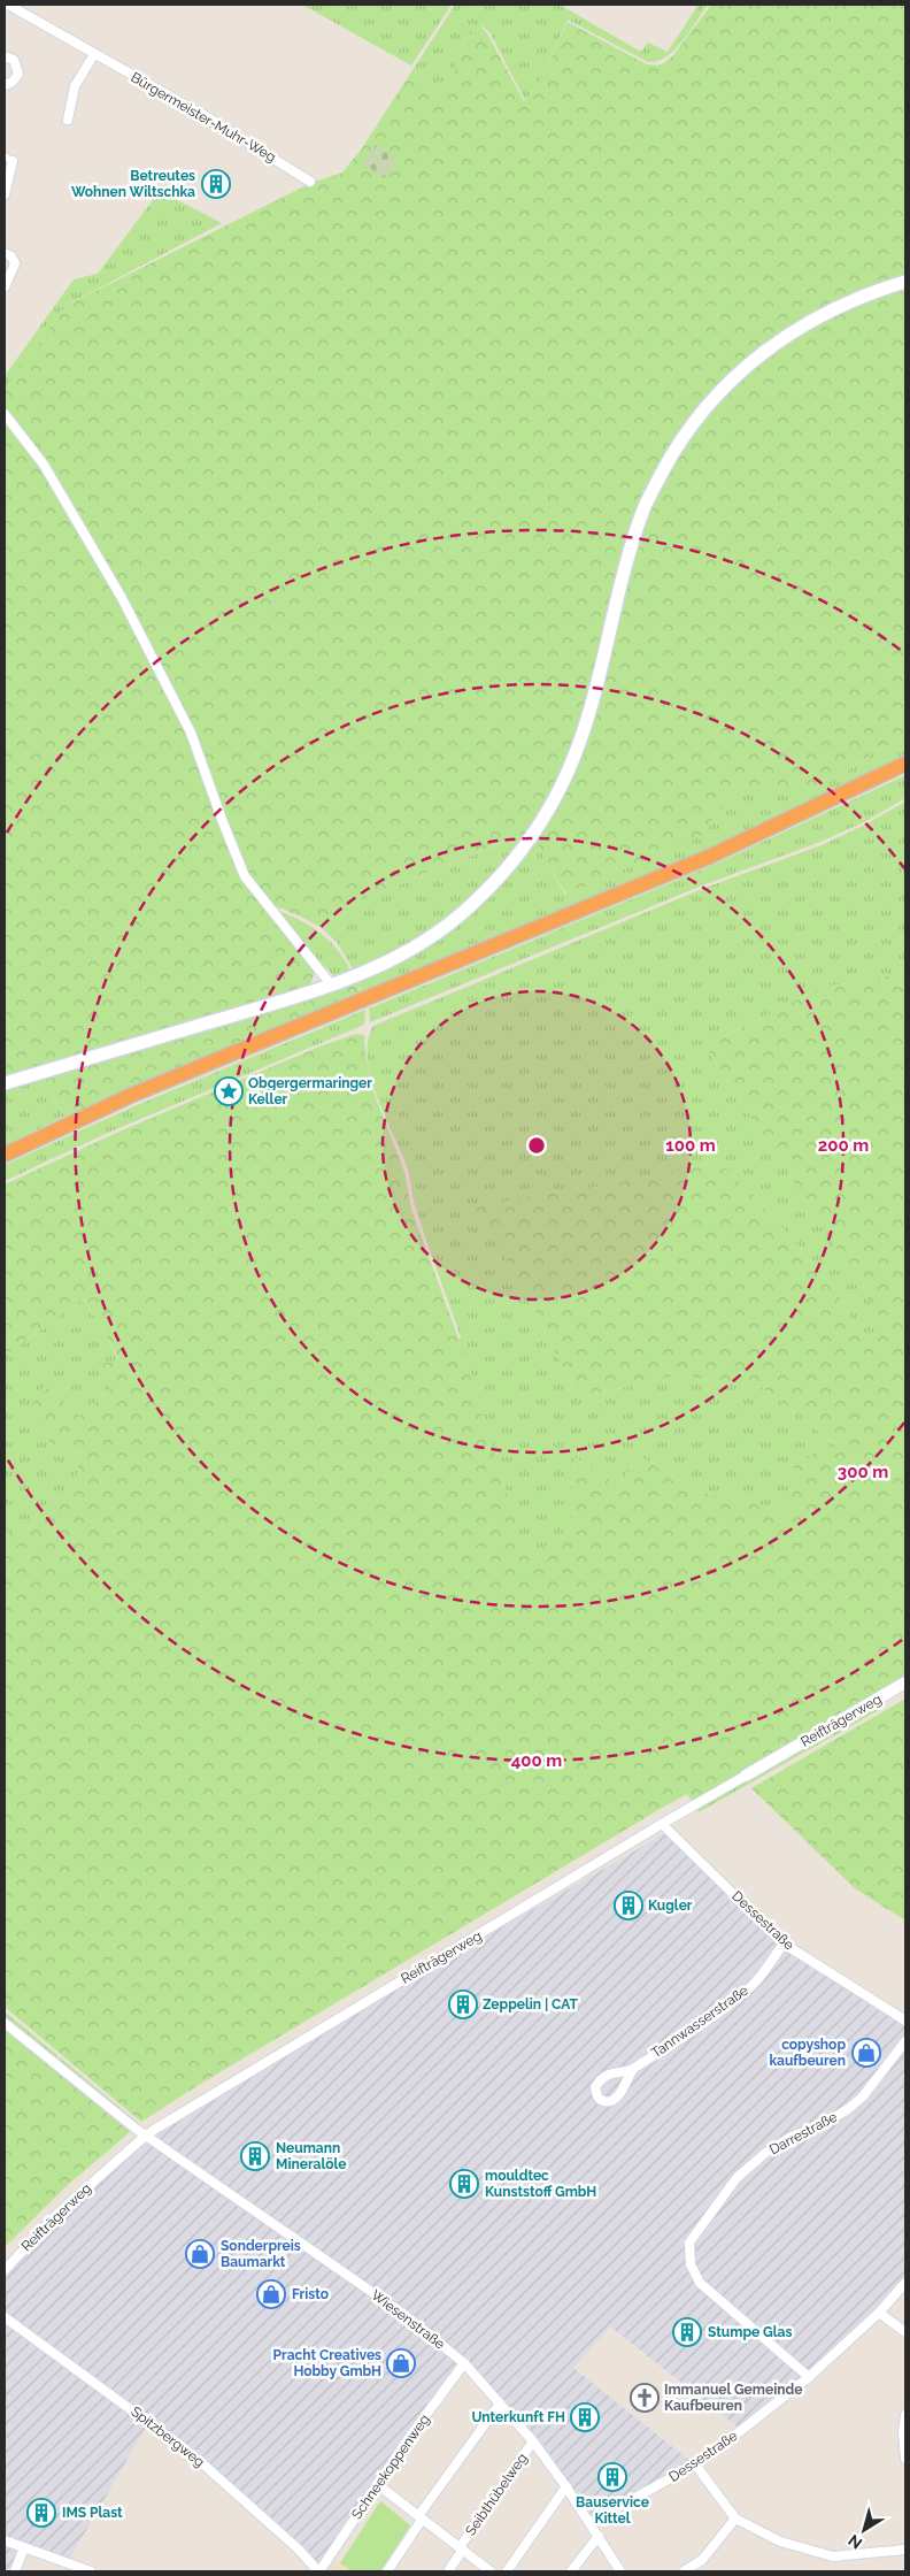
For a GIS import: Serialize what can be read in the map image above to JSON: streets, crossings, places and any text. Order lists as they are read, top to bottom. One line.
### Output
{"streets":{"street":["Bürgermeister-Muhr-Weg","Reifträgerweg","Dessestraße","Tannwasserstraße","Darrestraße","Wiesenstraße","Spitzbergweg","Schneekoppenweg","Seibthübelweg"]},"crossings":[["Reifträgerweg","Dessestraße"],["Reifträgerweg","Wiesenstraße"],["Dessestraße","Tannwasserstraße"],["Dessestraße","Darrestraße"],["Dessestraße","Wiesenstraße"],["Wiesenstraße","Schneekoppenweg"],["Wiesenstraße","Seibthübelweg"],["Spitzbergweg","Schneekoppenweg"],["Schneekoppenweg","Seibthübelweg"]],"places":{"building":["Betreutes Wohnen Wiltschka","Kugler","Zeppelin | CAT","Neumann Mineralöle","mouldtec Kunststoff GmbH","Stumpe Glas","Unterkunft FH","Bauservice Kittel","IMS Plast"],"place":["Obgergermaringer Keller"],"shop":["copyshop kaufbeuren","Sonderpreis Baumarkt","Fristo","Pracht Creatives Hobby GmbH"],"church":["Immanuel Gemeinde Kaufbeuren"]},"north":"bottom left","rings":["100 m","200 m","300 m","400 m"]}
